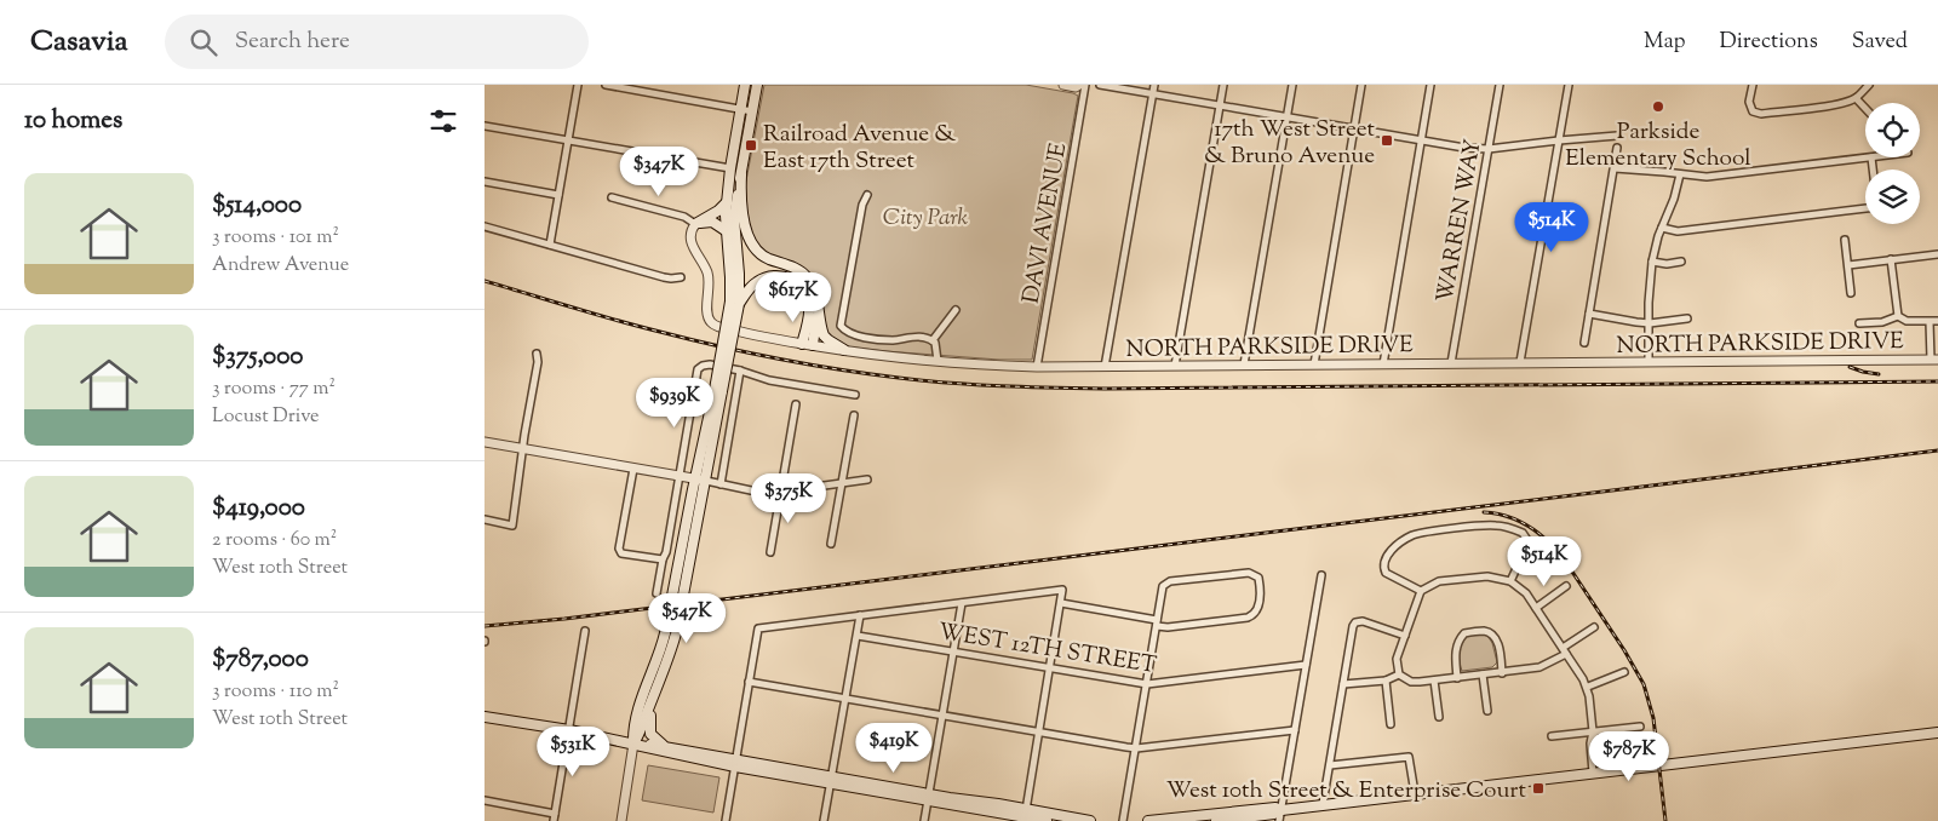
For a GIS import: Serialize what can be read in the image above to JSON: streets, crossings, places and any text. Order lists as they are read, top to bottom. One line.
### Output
{"streets":{"street":["WARREN WAY","DAVI AVENUE","NORTH PARKSIDE DRIVE","WEST 12TH STREET"]},"crossings":[["WARREN WAY","NORTH PARKSIDE DRIVE"],["DAVI AVENUE","NORTH PARKSIDE DRIVE"]],"parks":["City Park"],"places":{"other":["Parkside Elementary School"],"transit":["17th West Street & Bruno Avenue","Railroad Avenue & East 17th Street","West 10th Street & Enterprise Court"]},"page":{"header":"Casavia","search":"Search here","nav":["Map","Directions","Saved"],"heading":"10 homes","price":["$347K","$514K","$617K","$939K","$375K","$514K","$547K","$419K","$531K","$787K"],"list":[{"name":"$514,000","note":"3 rooms · 101 m² · Andrew Avenue"},{"name":"$375,000","note":"3 rooms · 77 m² · Locust Drive"},{"name":"$419,000","note":"2 rooms · 60 m² · West 10th Street"},{"name":"$787,000","note":"3 rooms · 110 m² · West 10th Street"}]}}
